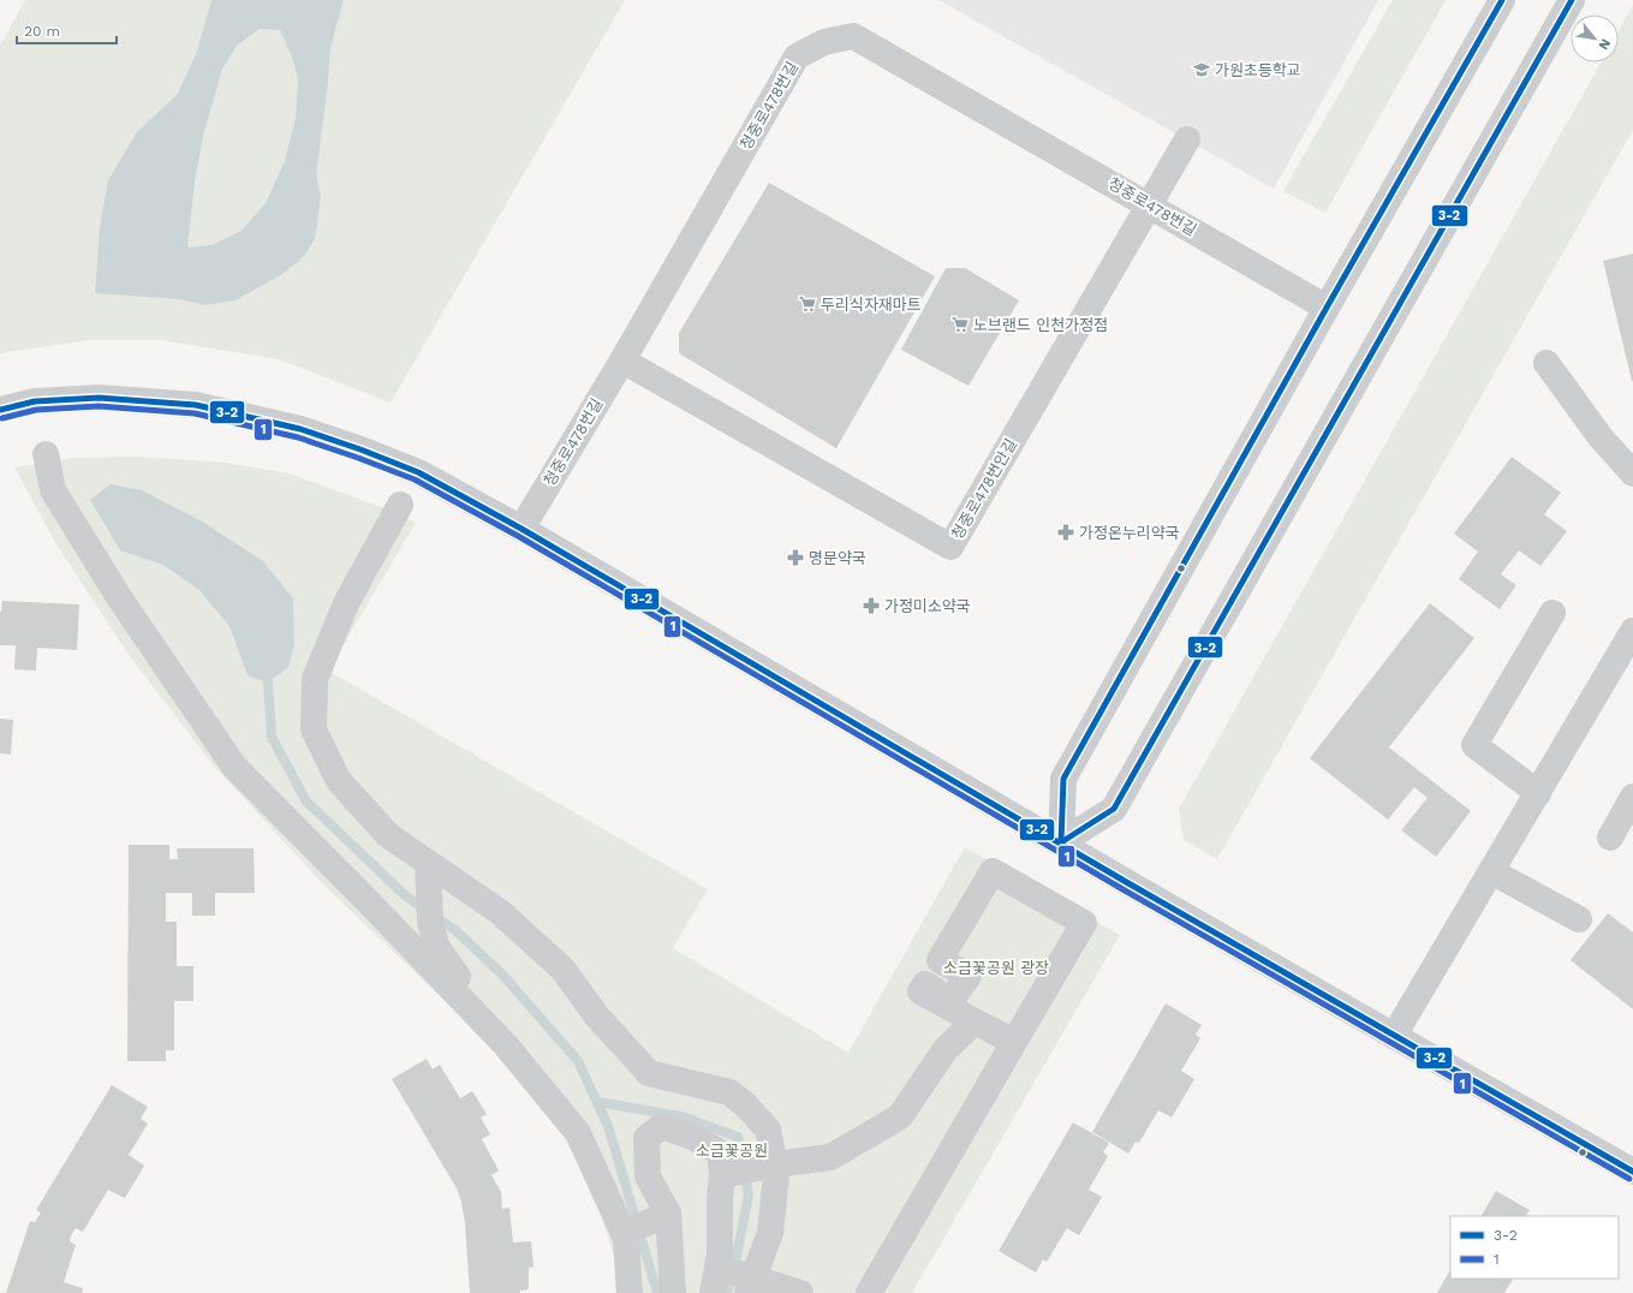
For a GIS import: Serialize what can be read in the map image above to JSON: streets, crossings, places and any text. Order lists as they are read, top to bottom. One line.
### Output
{"streets":{"street":["청중로478번길","청중로478번안길"]},"crossings":[["청중로478번길","청중로478번안길"]],"parks":["소금꽃공원 광장","소금꽃공원"],"places":{"school or university":["가원초등학교"],"supermarket":["두리식자재마트","노브랜드 인천가정점"],"pharmacy":["가정온누리약국","명문약국","가정미소약국"]},"lines":["transit line 3-2","transit line 1"],"legend":["3-2","1"],"scale_bar":"20 m","north":"bottom right"}
